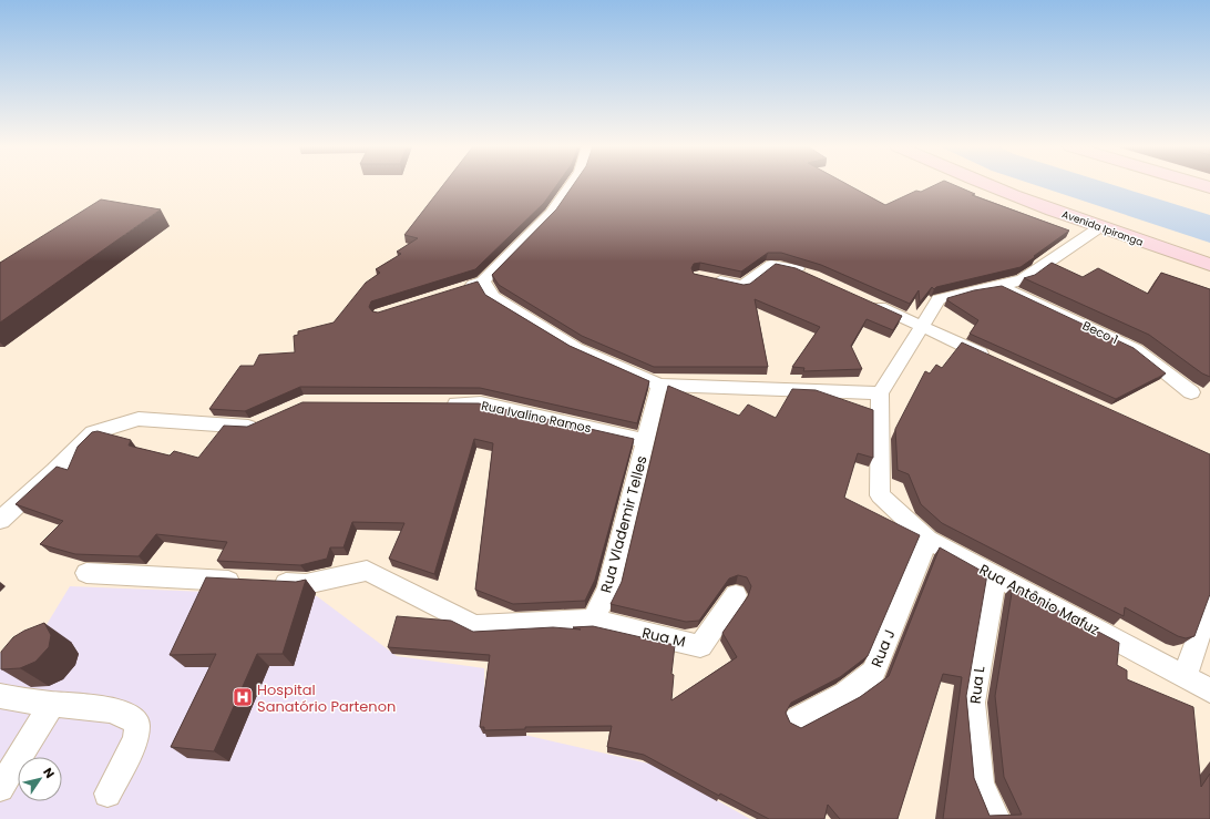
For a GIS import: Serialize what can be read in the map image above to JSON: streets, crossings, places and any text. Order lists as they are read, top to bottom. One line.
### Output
{"streets":{"main road":["Avenida Ipiranga"],"lane":["Beco 1","Rua Ivalino Ramos","Rua Vlademir Telles","Rua Antônio Mafuz","Rua M","Rua J","Rua L"]},"crossings":[["Rua Ivalino Ramos","Rua Vlademir Telles"],["Rua Vlademir Telles","Rua M"],["Rua Antônio Mafuz","Rua J"],["Rua Antônio Mafuz","Rua L"]],"places":{"hospital":["Hospital Sanatório Partenon"]},"north":"top right"}
